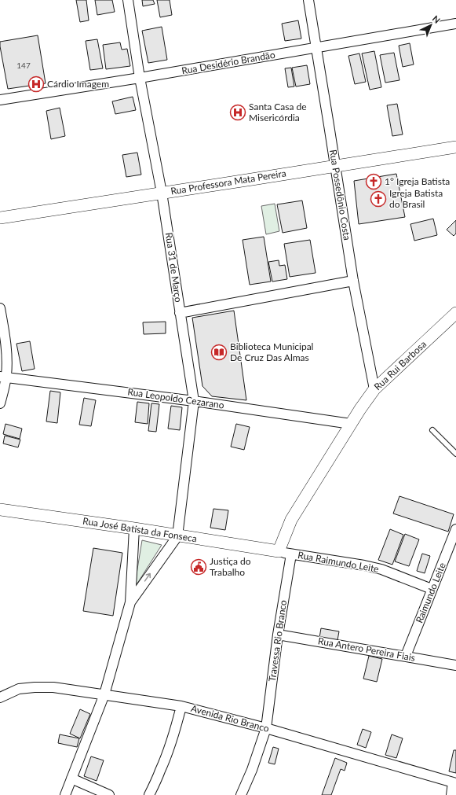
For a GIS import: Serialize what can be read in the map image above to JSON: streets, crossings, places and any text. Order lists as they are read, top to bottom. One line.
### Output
{"streets":{"street":["Rua Desidério Brandão","Rua Professora Mata Pereira","Rua Possedônio Costa","Rua 31 de Março","Rua Rui Barbosa","Rua Leopoldo Cezarano","Rua José Batista da Fonseca","Rua Raimundo Leite","Raimundo Leite","Travessa Rio Branco","Rua Antero Pereira Fiais","Avenida Rio Branco"]},"crossings":[["Rua Desidério Brandão","Rua Possedônio Costa"],["Rua Desidério Brandão","Rua 31 de Março"],["Rua Professora Mata Pereira","Rua Possedônio Costa"],["Rua Professora Mata Pereira","Rua 31 de Março"],["Rua Possedônio Costa","Rua Rui Barbosa"],["Rua 31 de Março","Rua Leopoldo Cezarano"],["Rua 31 de Março","Rua José Batista da Fonseca"],["Rua Rui Barbosa","Rua Leopoldo Cezarano"],["Rua Rui Barbosa","Rua José Batista da Fonseca"],["Rua Rui Barbosa","Rua Raimundo Leite"],["Rua José Batista da Fonseca","Rua Raimundo Leite"],["Rua Raimundo Leite","Raimundo Leite"],["Rua Raimundo Leite","Travessa Rio Branco"],["Raimundo Leite","Rua Antero Pereira Fiais"],["Travessa Rio Branco","Rua Antero Pereira Fiais"],["Travessa Rio Branco","Avenida Rio Branco"]],"places":{"hospital":["Cárdio Imagem","Santa Casa de Misericórdia"],"church":["1° Igreja Batista","Igreja Batista do Brasil"],"library":["Biblioteca Municipal De Cruz Das Almas"],"public building":["Justiça do Trabalho"]},"house_numbers":["147"],"north":"top right"}
